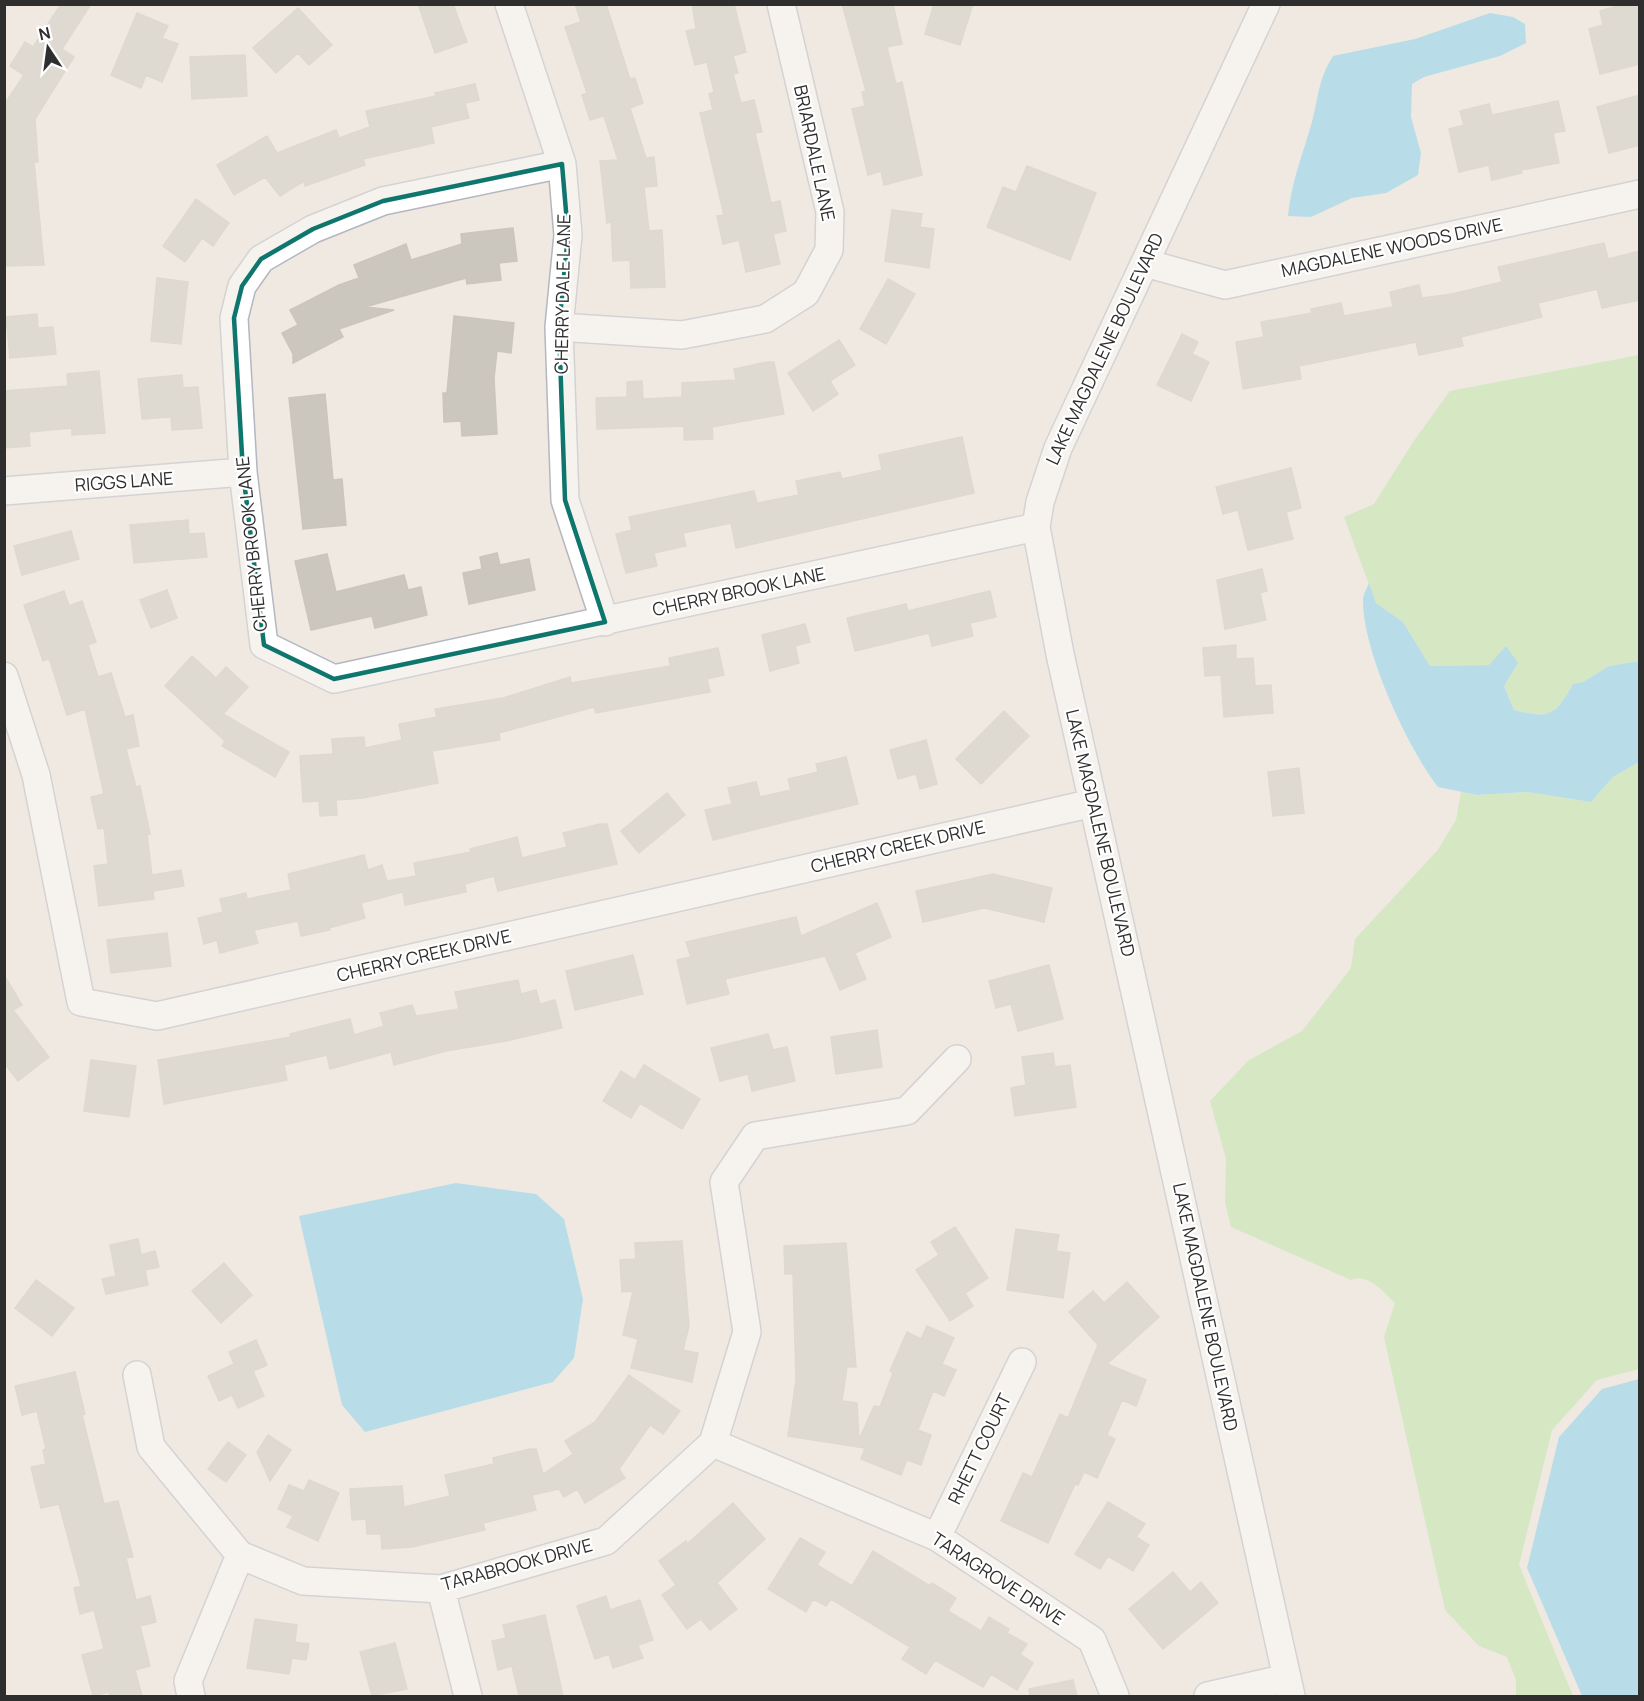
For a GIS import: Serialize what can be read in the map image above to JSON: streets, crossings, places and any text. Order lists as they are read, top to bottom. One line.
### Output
{"streets":{"street":["BRIARDALE LANE","MAGDALENE WOODS DRIVE","CHERRY DALE LANE","LAKE MAGDALENE BOULEVARD","RIGGS LANE","CHERRY BROOK LANE","CHERRY CREEK DRIVE","RHETT COURT","TARABROOK DRIVE","TARAGROVE DRIVE"]},"crossings":[["BRIARDALE LANE","CHERRY DALE LANE"],["MAGDALENE WOODS DRIVE","LAKE MAGDALENE BOULEVARD"],["CHERRY DALE LANE","CHERRY BROOK LANE"],["LAKE MAGDALENE BOULEVARD","CHERRY BROOK LANE"],["LAKE MAGDALENE BOULEVARD","CHERRY CREEK DRIVE"],["RIGGS LANE","CHERRY BROOK LANE"],["RHETT COURT","TARAGROVE DRIVE"],["TARABROOK DRIVE","TARAGROVE DRIVE"]],"north":"top"}
